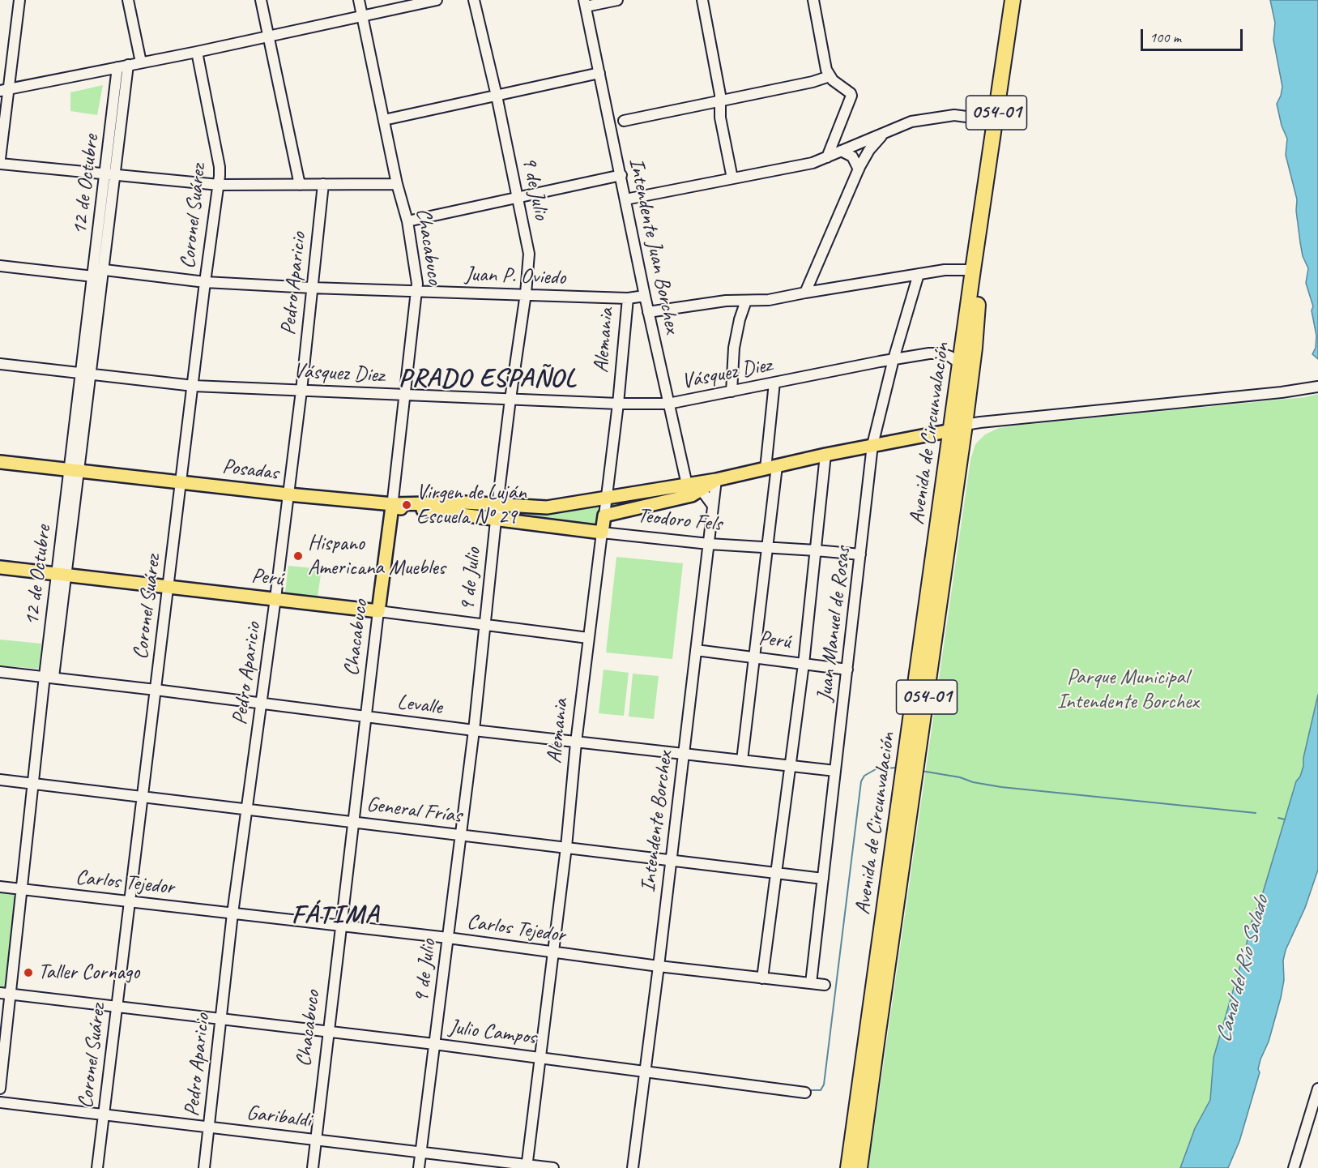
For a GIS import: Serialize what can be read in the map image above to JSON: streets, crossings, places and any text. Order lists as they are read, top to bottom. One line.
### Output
{"streets":{"highway":["054-01","Avenida de Circunvalación"],"main road":["Chacabuco","Alemania","Posadas","Teodoro Fels","Perú"],"street":["12 de Octubre","9 de Julio","Coronel Suárez","Intendente Juan Borchex","Juan P. Oviedo","Pedro Aparicio","Vásquez Diez","Juan Manuel de Rosas","Levalle","General Frías","Intendente Borchex","Carlos Tejedor","Julio Campos","Garibaldi"]},"crossings":[["12 de Octubre","Juan P. Oviedo"],["12 de Octubre","Vásquez Diez"],["12 de Octubre","Posadas"],["12 de Octubre","Perú"],["12 de Octubre","Levalle"],["12 de Octubre","General Frías"],["12 de Octubre","Carlos Tejedor"],["12 de Octubre","Julio Campos"],["9 de Julio","Juan P. Oviedo"],["9 de Julio","Vásquez Diez"],["9 de Julio","Posadas"],["9 de Julio","Teodoro Fels"],["9 de Julio","Perú"],["9 de Julio","Levalle"],["9 de Julio","General Frías"],["9 de Julio","Carlos Tejedor"],["9 de Julio","Julio Campos"],["9 de Julio","Garibaldi"],["Coronel Suárez","Juan P. Oviedo"],["Coronel Suárez","Vásquez Diez"],["Coronel Suárez","Posadas"],["Coronel Suárez","Perú"],["Coronel Suárez","Levalle"],["Coronel Suárez","General Frías"],["Coronel Suárez","Carlos Tejedor"],["Coronel Suárez","Julio Campos"],["Coronel Suárez","Garibaldi"],["Intendente Juan Borchex","Juan P. Oviedo"],["Intendente Juan Borchex","Vásquez Diez"],["Intendente Juan Borchex","Posadas"],["Chacabuco","Juan P. Oviedo"],["Chacabuco","Vásquez Diez"],["Chacabuco","Posadas"],["Chacabuco","Perú"],["Chacabuco","Levalle"],["Chacabuco","General Frías"],["Chacabuco","Carlos Tejedor"],["Chacabuco","Julio Campos"],["Chacabuco","Garibaldi"],["Juan P. Oviedo","Pedro Aparicio"],["Juan P. Oviedo","Alemania"],["Pedro Aparicio","Vásquez Diez"],["Pedro Aparicio","Posadas"],["Pedro Aparicio","Perú"],["Pedro Aparicio","Levalle"],["Pedro Aparicio","General Frías"],["Pedro Aparicio","Carlos Tejedor"],["Pedro Aparicio","Julio Campos"],["Pedro Aparicio","Garibaldi"],["Alemania","Vásquez Diez"],["Alemania","Posadas"],["Alemania","Teodoro Fels"],["Alemania","Perú"],["Alemania","Levalle"],["Alemania","General Frías"],["Alemania","Carlos Tejedor"],["Alemania","Julio Campos"],["Alemania","Garibaldi"],["Vásquez Diez","Avenida de Circunvalación"],["Vásquez Diez","Juan Manuel de Rosas"],["Avenida de Circunvalación","Posadas"],["Posadas","Teodoro Fels"],["Posadas","Juan Manuel de Rosas"],["Posadas","Intendente Borchex"],["Teodoro Fels","Juan Manuel de Rosas"],["Teodoro Fels","Intendente Borchex"],["Perú","Juan Manuel de Rosas"],["Perú","Intendente Borchex"],["Juan Manuel de Rosas","Levalle"],["Juan Manuel de Rosas","General Frías"],["Juan Manuel de Rosas","Carlos Tejedor"],["Levalle","Intendente Borchex"],["General Frías","Intendente Borchex"],["Intendente Borchex","Carlos Tejedor"],["Intendente Borchex","Julio Campos"]],"districts":["PRADO ESPAÑOL","FÁTIMA"],"water":["Canal del Río Salado"],"parks":["Parque Municipal Intendente Borchex"],"places":["Virgen de Luján Escuela Nº 29","Hispano Americana Muebles","Taller Cornago"],"scale_bar":"100 m"}
